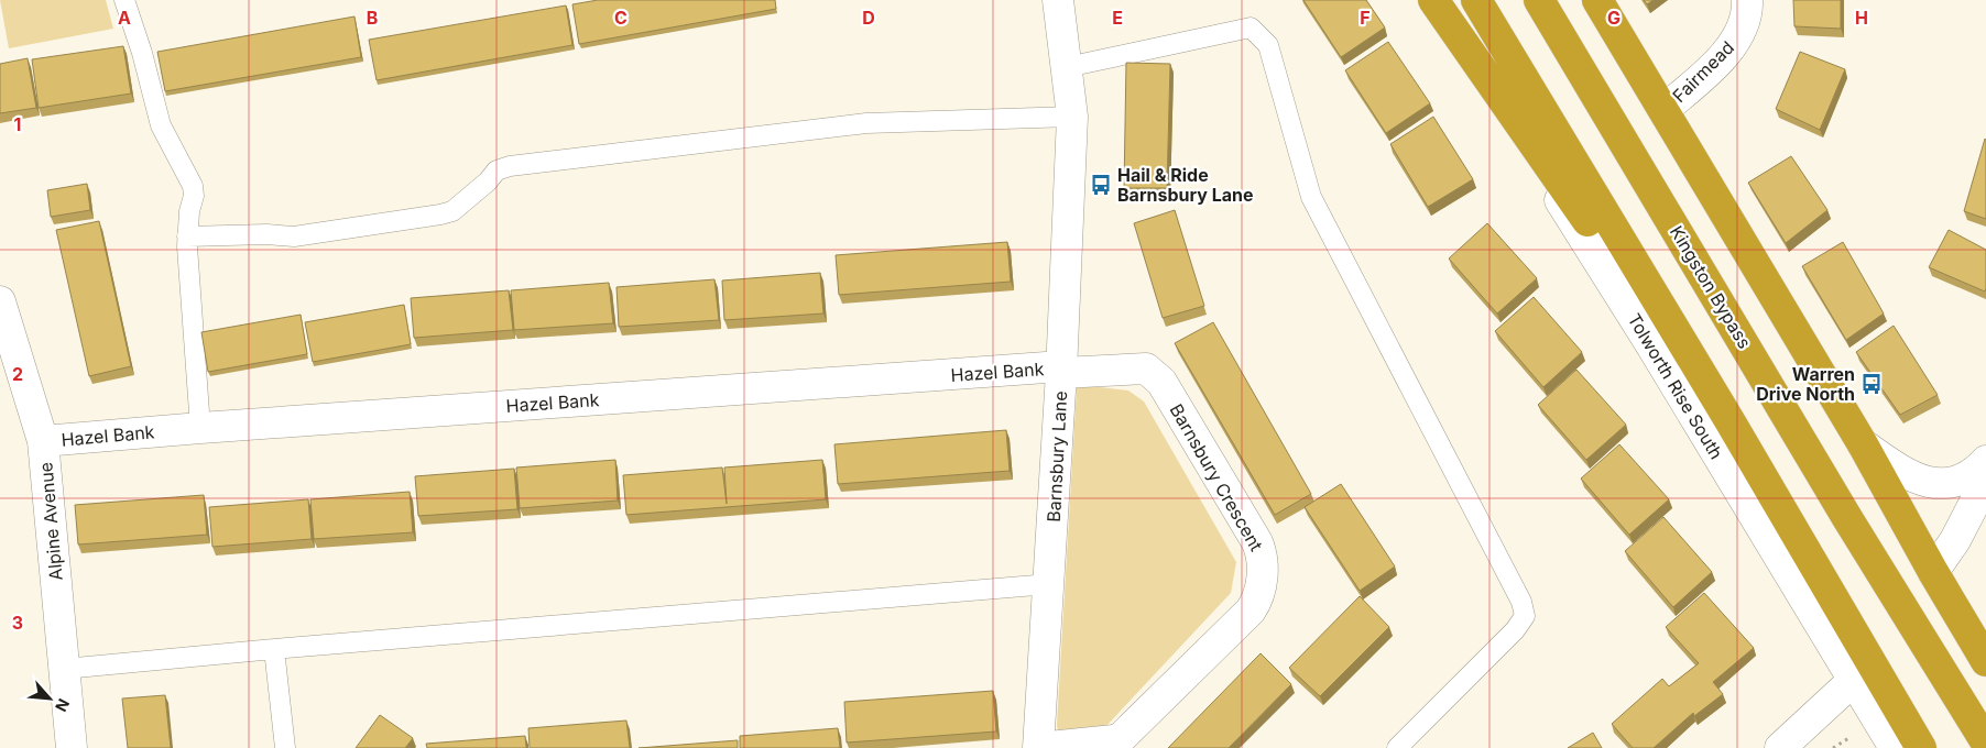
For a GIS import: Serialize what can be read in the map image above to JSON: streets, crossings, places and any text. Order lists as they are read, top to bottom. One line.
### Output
{"streets":{"highway":["Kingston Bypass","Tolworth Rise South"],"street":["Fairmead","Hazel Bank","Barnsbury Lane","Barnsbury Crescent","Alpine Avenue"]},"crossings":[["Hazel Bank","Barnsbury Lane"],["Hazel Bank","Barnsbury Crescent"],["Hazel Bank","Alpine Avenue"],["Barnsbury Lane","Barnsbury Crescent"]],"places":{"bus stop":["Hail & Ride Barnsbury Lane","Warren Drive North"]},"north":"bottom right","grid":{"columns":["A","B","C","D","E","F","G","H"],"rows":["1","2","3"]}}
